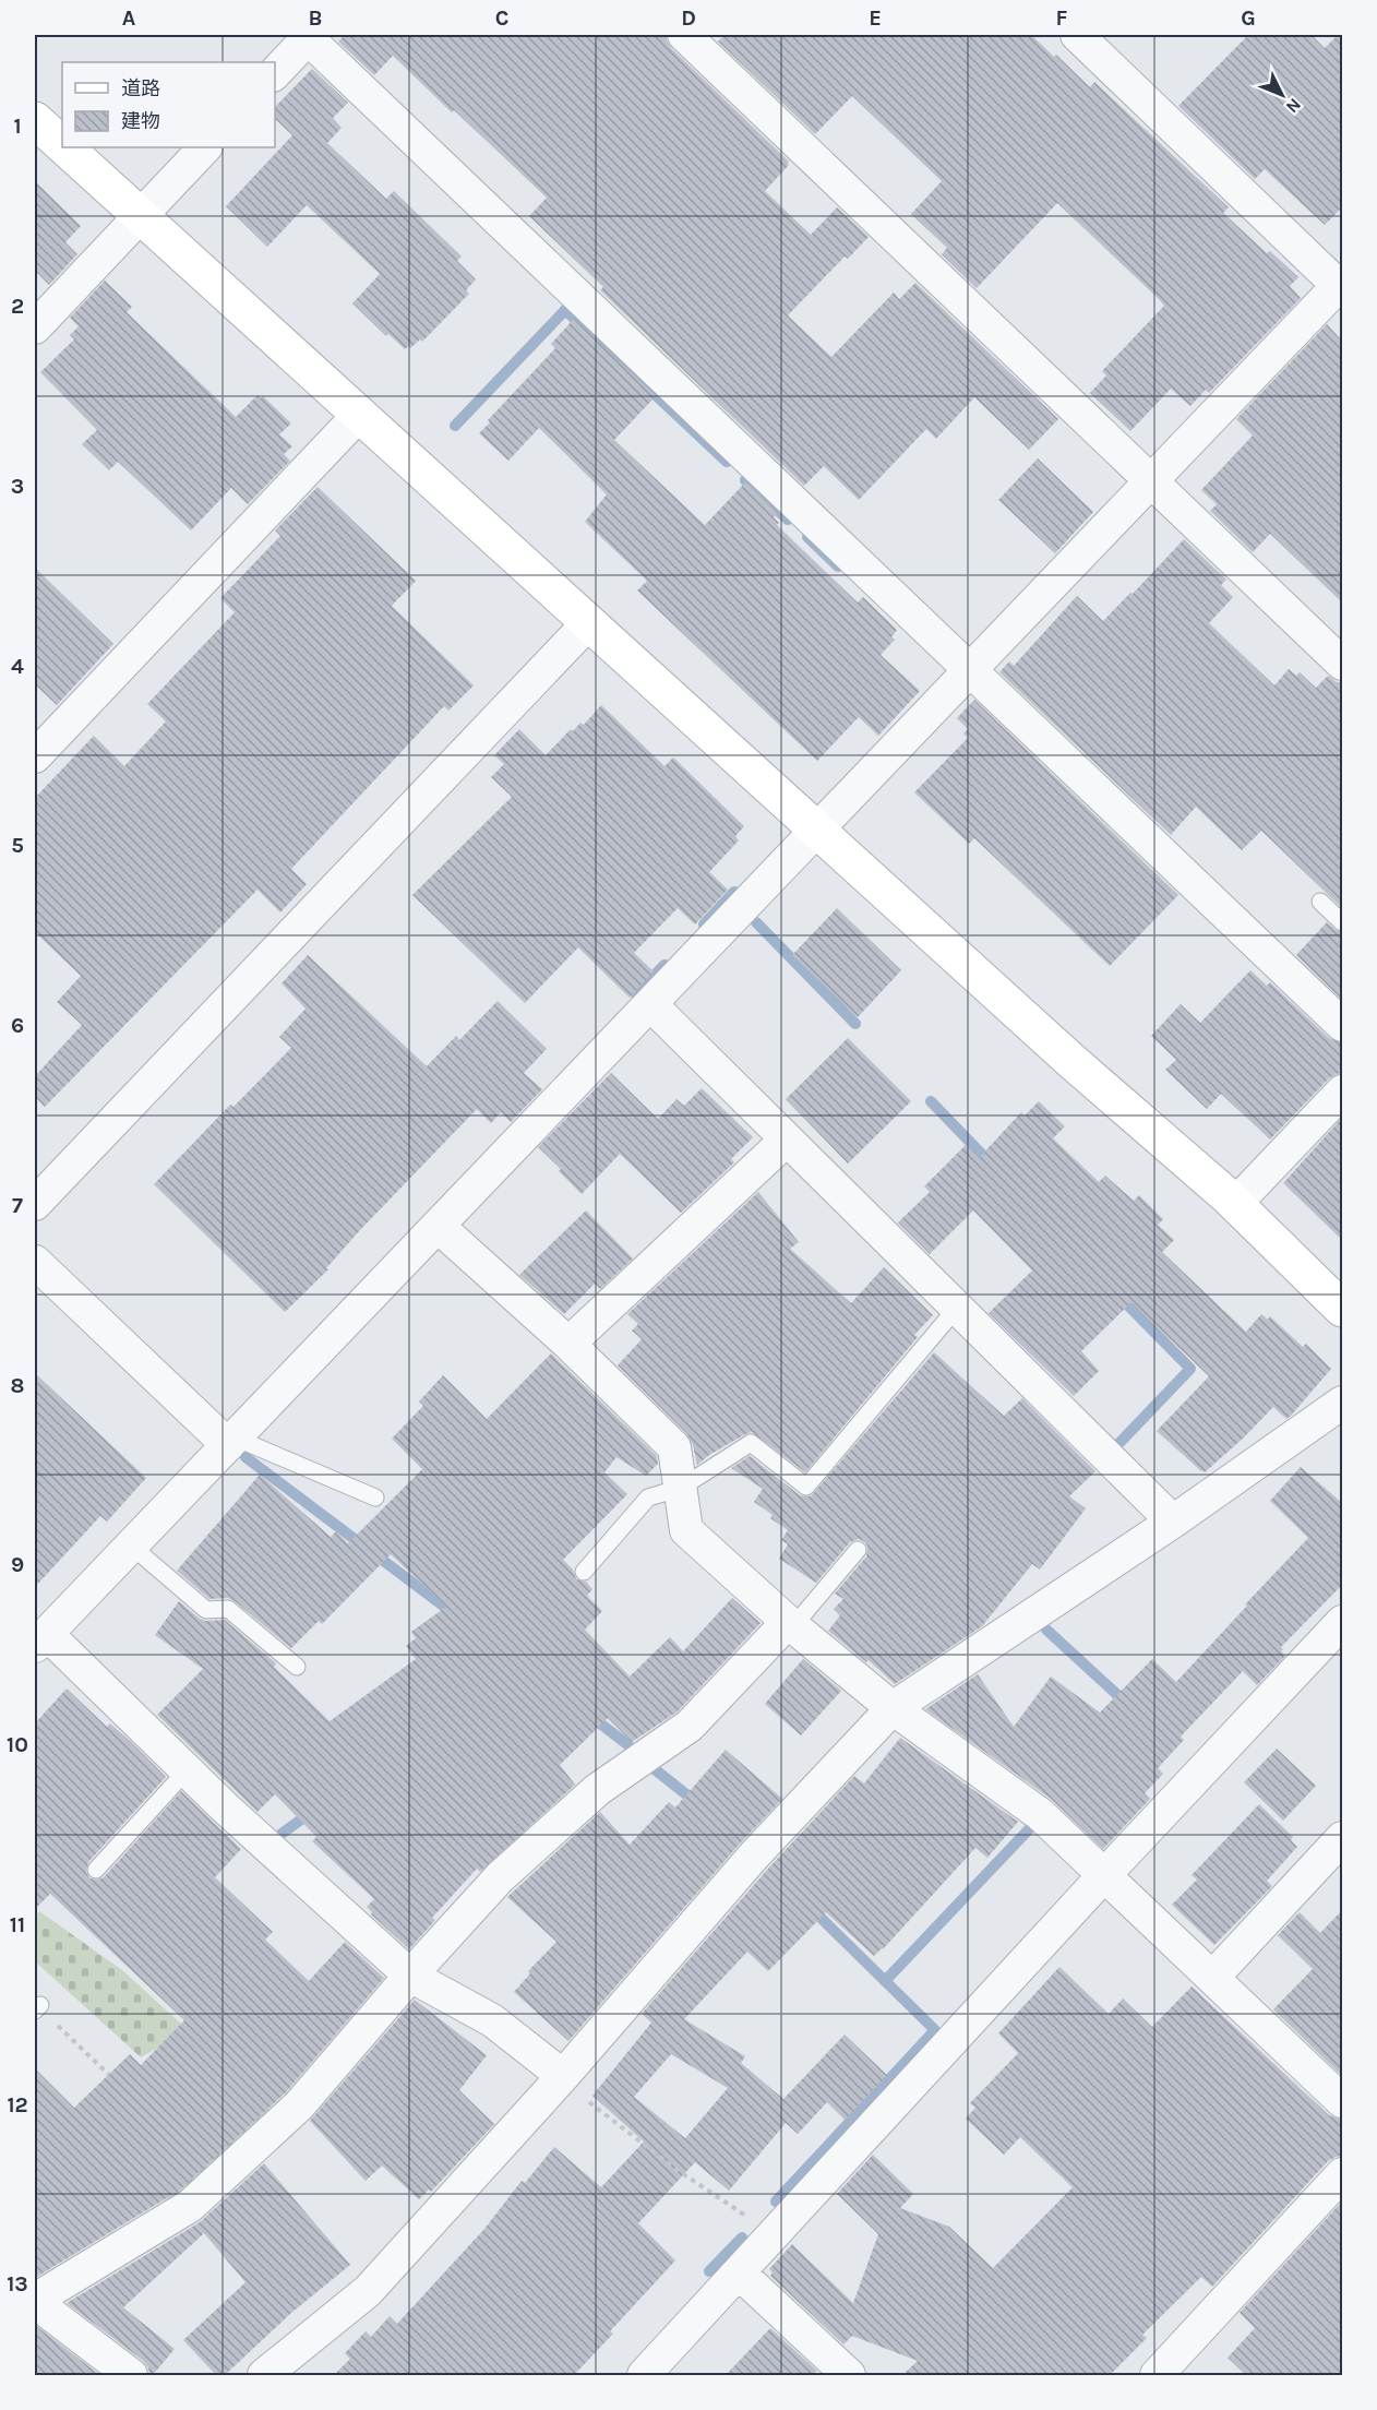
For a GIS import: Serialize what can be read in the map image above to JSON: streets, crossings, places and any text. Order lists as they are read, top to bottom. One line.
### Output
{"legend":["道路","建物"],"north":"bottom right","grid":{"columns":["A","B","C","D","E","F","G"],"rows":["1","2","3","4","5","6","7","8","9","10","11","12","13"]}}
